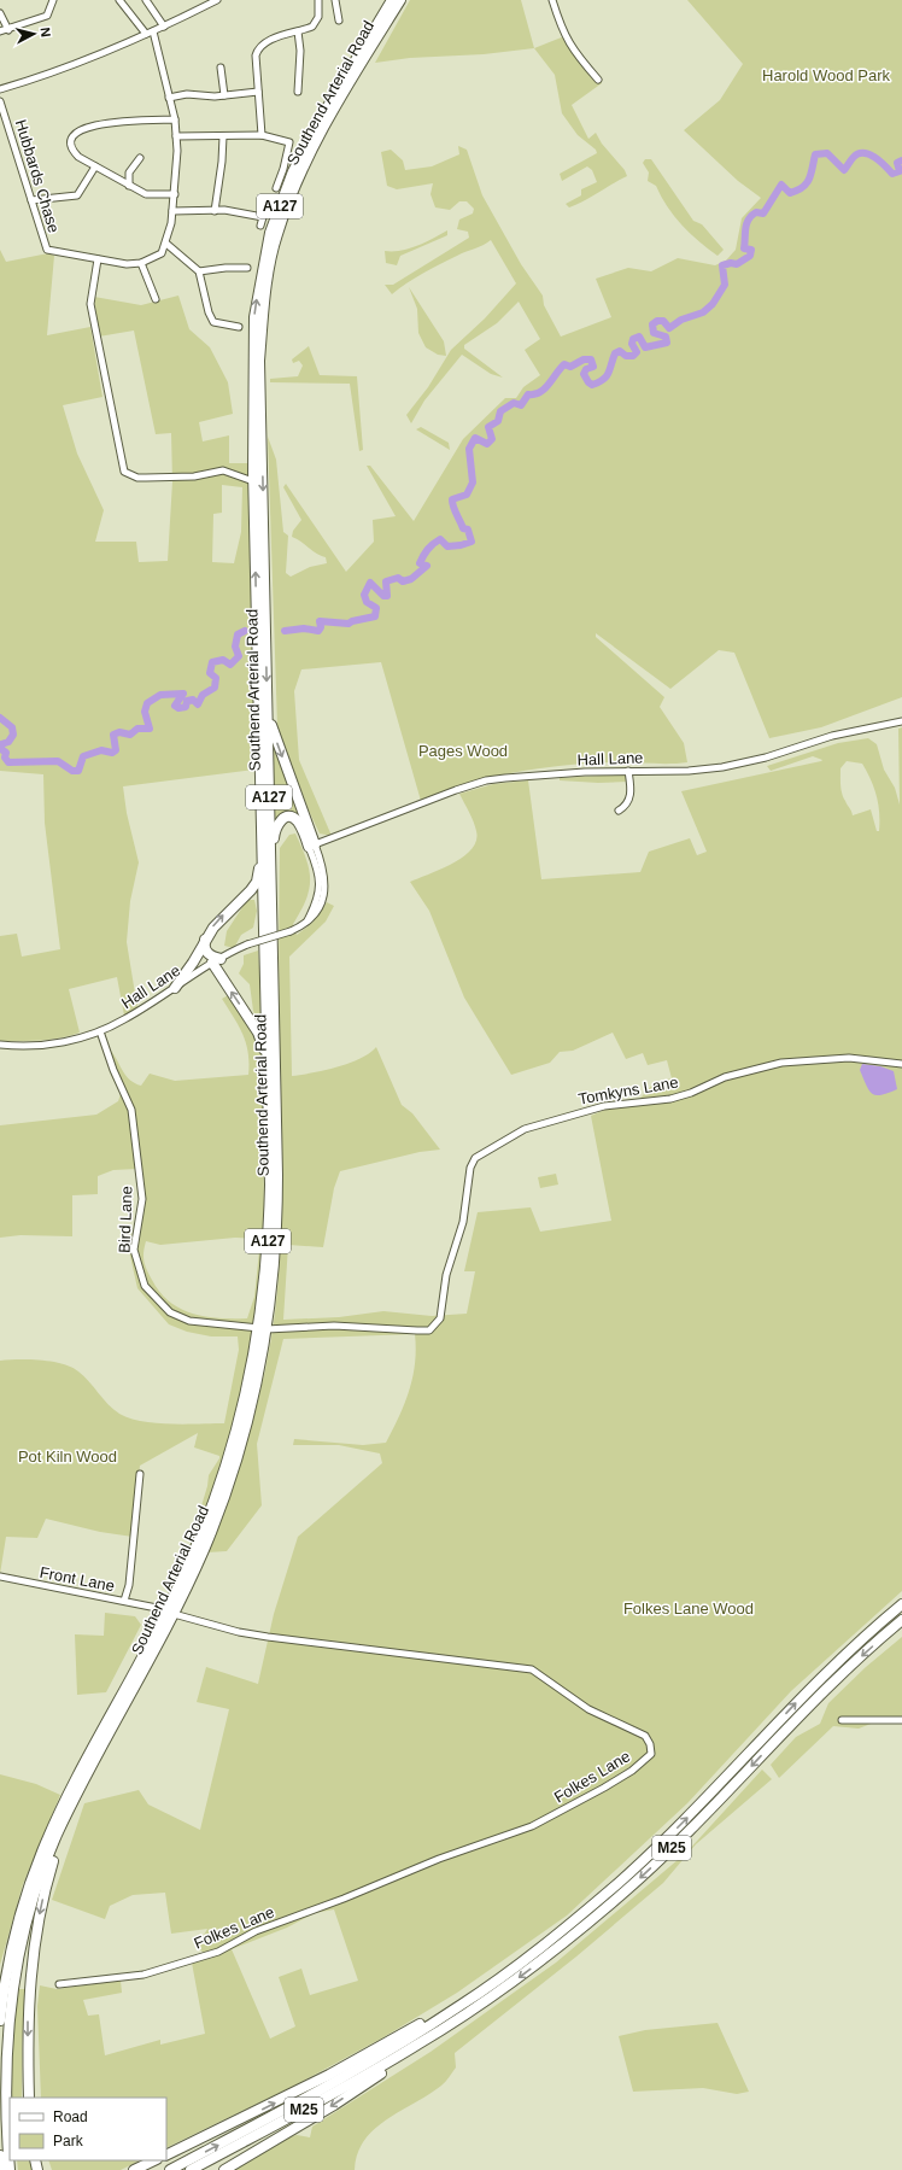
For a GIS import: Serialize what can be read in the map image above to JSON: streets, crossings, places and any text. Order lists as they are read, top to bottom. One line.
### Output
{"streets":{"highway":["Southend Arterial Road","A127","M25"],"street":["Hubbards Chase","Hall Lane","Tomkyns Lane","Bird Lane","Front Lane","Folkes Lane"]},"crossings":[["Southend Arterial Road","A127"],["Southend Arterial Road","Tomkyns Lane"],["Southend Arterial Road","Bird Lane"],["Southend Arterial Road","Folkes Lane"],["A127","Hall Lane"],["Hall Lane","Bird Lane"],["Tomkyns Lane","Bird Lane"]],"parks":["Harold Wood Park","Pages Wood","Pot Kiln Wood","Folkes Lane Wood"],"legend":["Road","Park"],"north":"right"}
